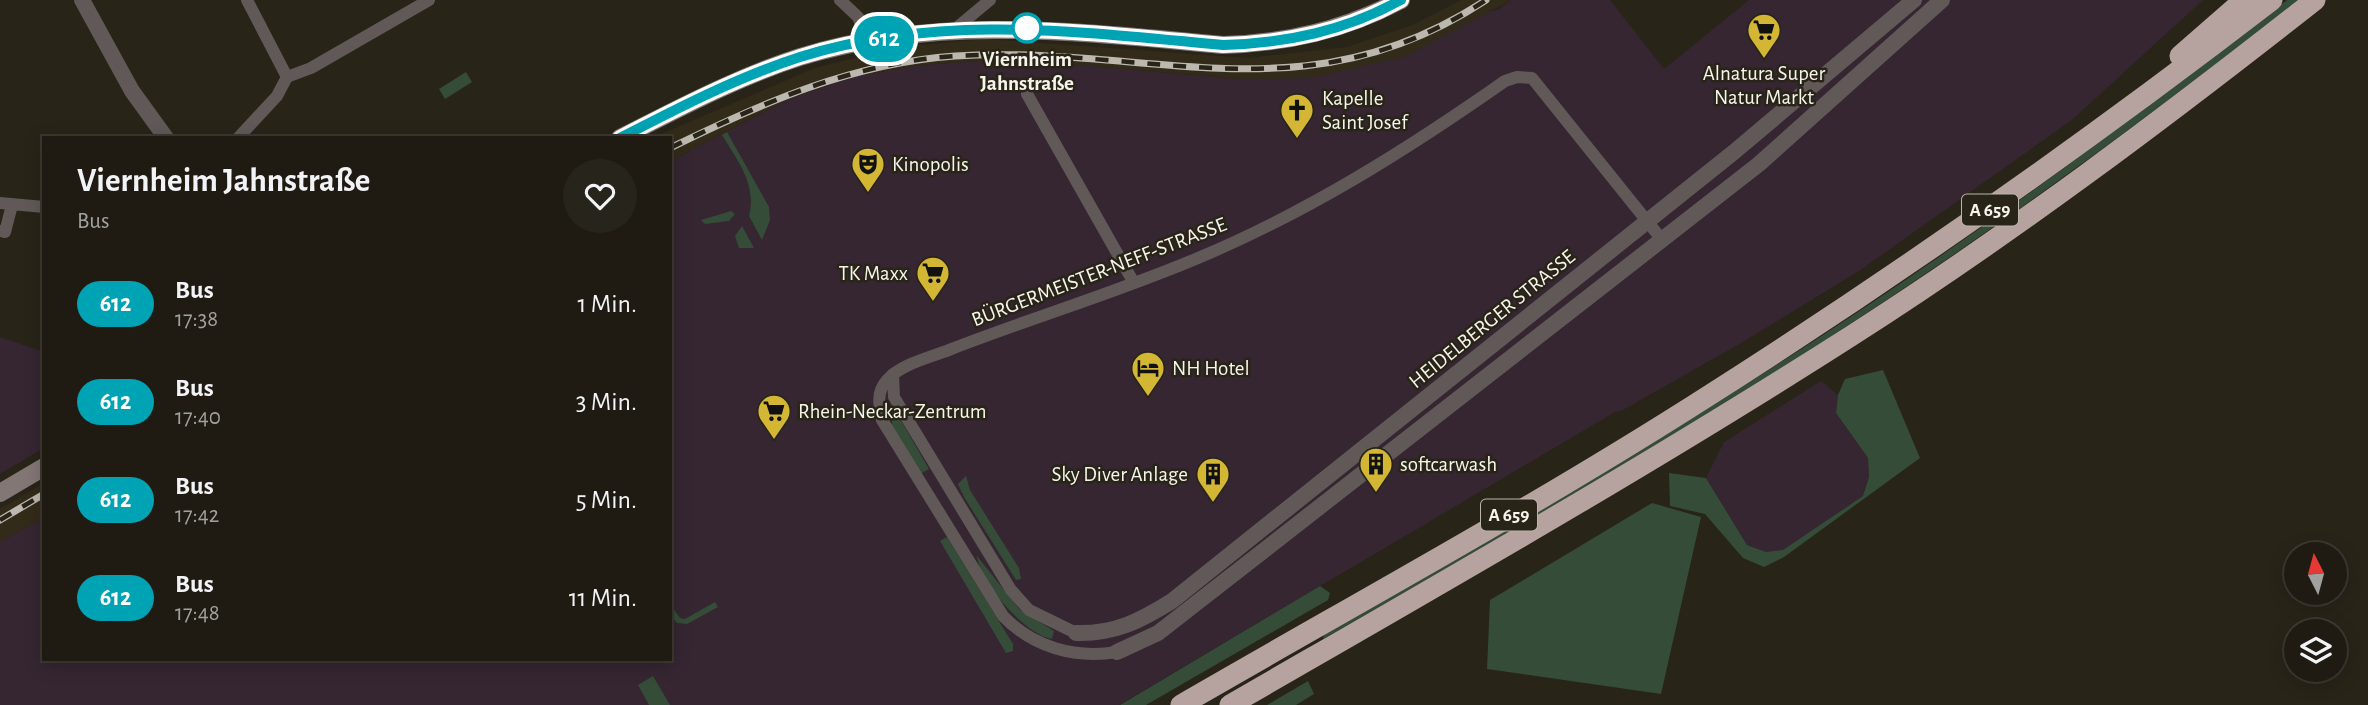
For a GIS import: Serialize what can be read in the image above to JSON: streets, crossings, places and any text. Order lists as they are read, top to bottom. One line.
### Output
{"streets":{"highway":["A 659"],"street":["BÜRGERMEISTER-NEFF-STRASSE","HEIDELBERGER STRASSE"]},"crossings":[["BÜRGERMEISTER-NEFF-STRASSE","HEIDELBERGER STRASSE"]],"places":{"other":["Viernheim Jahnstraße"],"supermarket":["Alnatura Super Natur Markt","TK Maxx","Rhein-Neckar-Zentrum"],"church":["Kapelle Saint Josef"],"theatre":["Kinopolis"],"hotel":["NH Hotel"],"building":["softcarwash","Sky Diver Anlage"]},"lines":["bus line 612"],"north":"top","page":{"on_map":"612","heading":["Viernheim Jahnstraße","Bus"],"list":[{"mark":"612","name":"Bus","note":"17:38","value":"1 Min."},{"mark":"612","name":"Bus","note":"17:40","value":"3 Min."},{"mark":"612","name":"Bus","note":"17:42","value":"5 Min."},{"mark":"612","name":"Bus","note":"17:48","value":"11 Min."}]}}
